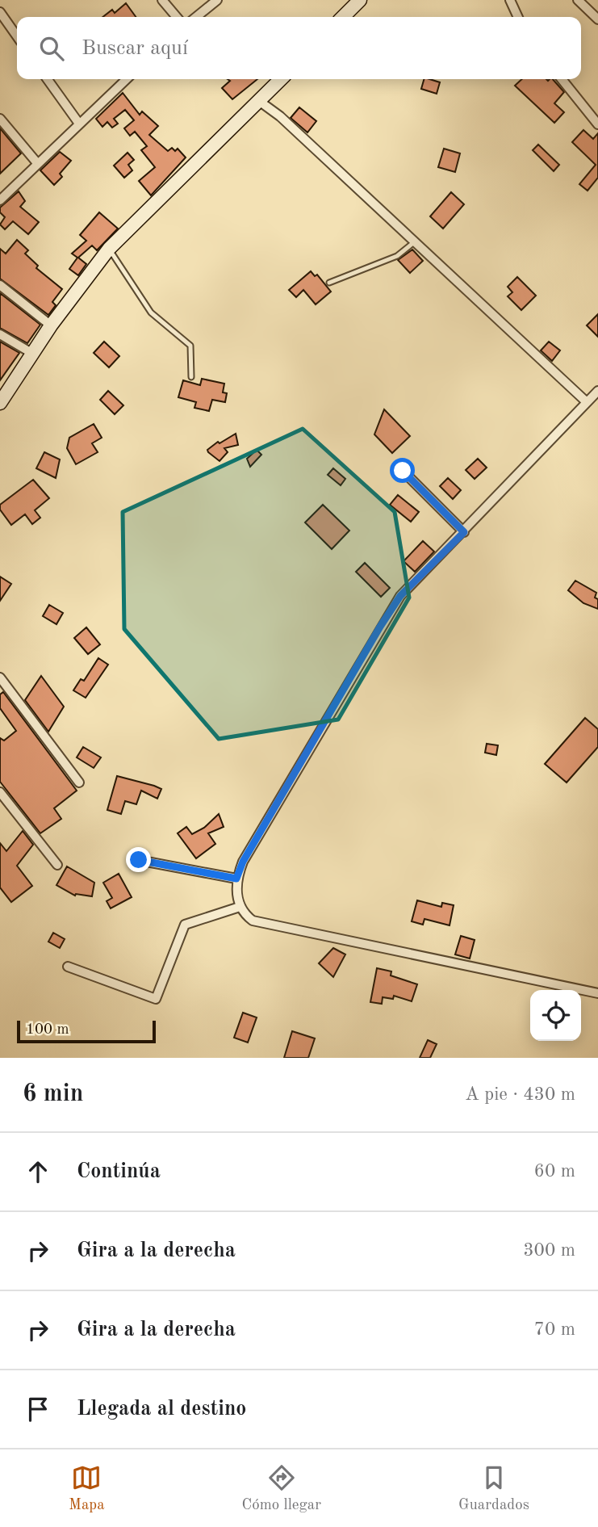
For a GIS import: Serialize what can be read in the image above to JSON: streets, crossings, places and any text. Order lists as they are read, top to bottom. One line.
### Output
{"scale_bar":"100 m","page":{"search":"Buscar aquí","scale":"100 m","heading":["6 min","A pie · 430 m"],"list":[["Continúa","60 m"],["Gira a la derecha","300 m"],["Gira a la derecha","70 m"],"Llegada al destino"],"nav":["Mapa","Cómo llegar","Guardados"]}}
